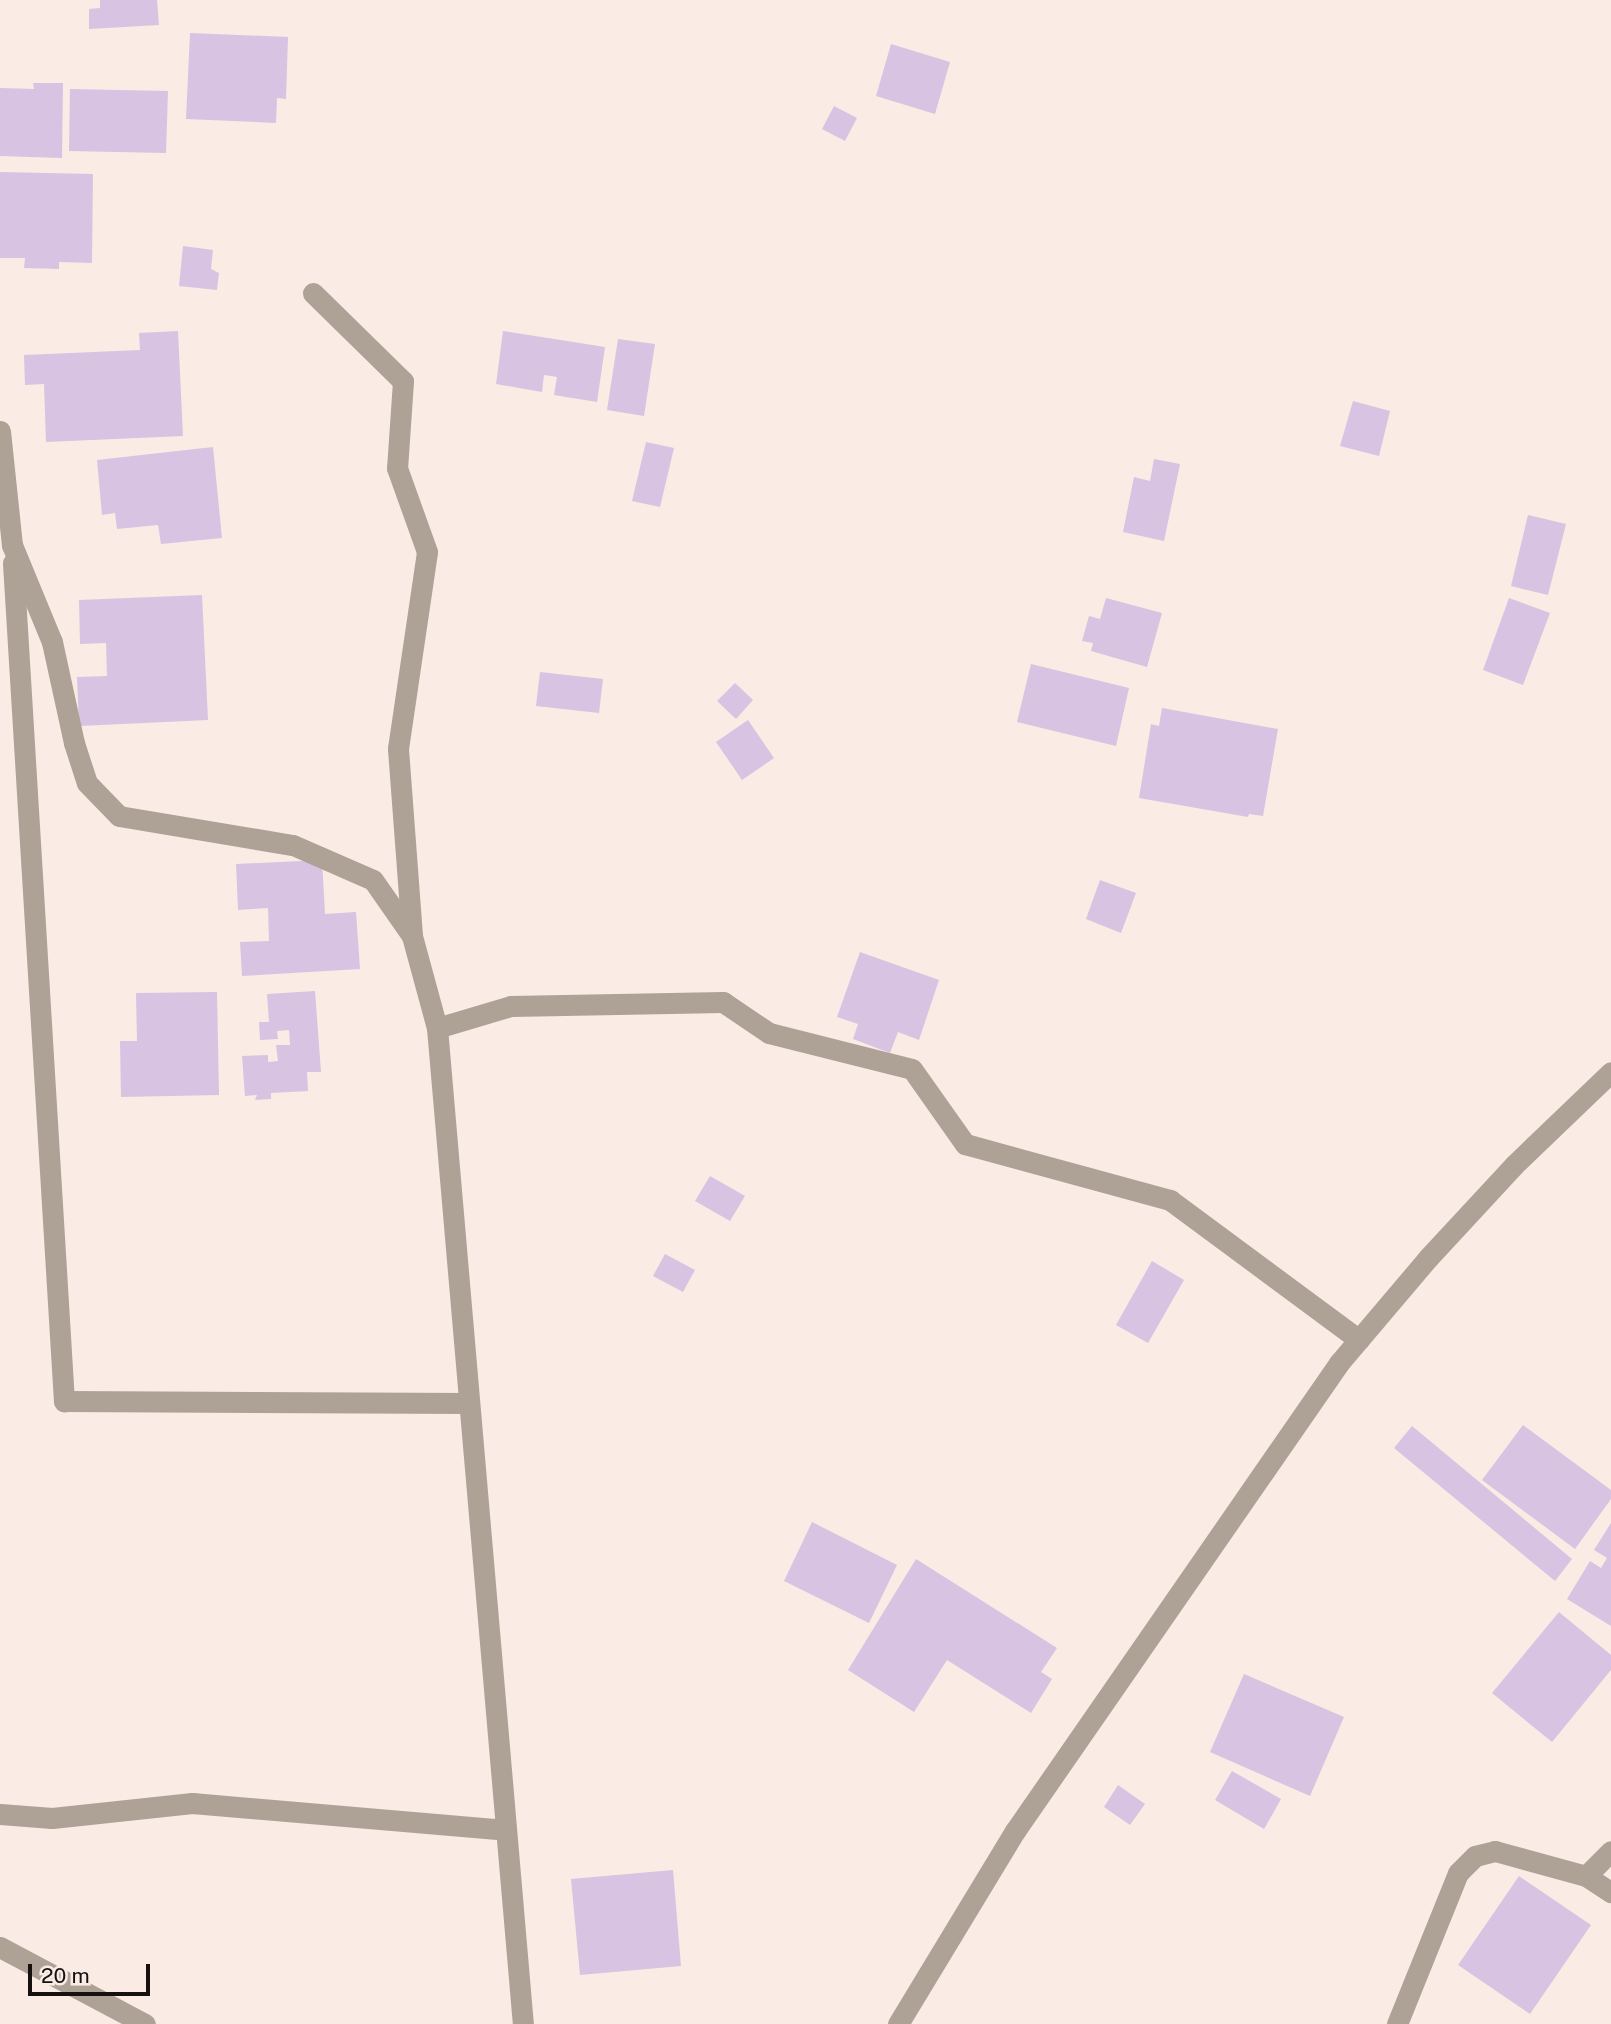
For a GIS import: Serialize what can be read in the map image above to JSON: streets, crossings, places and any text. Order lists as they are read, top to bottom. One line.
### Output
{"scale_bar":"20 m"}
